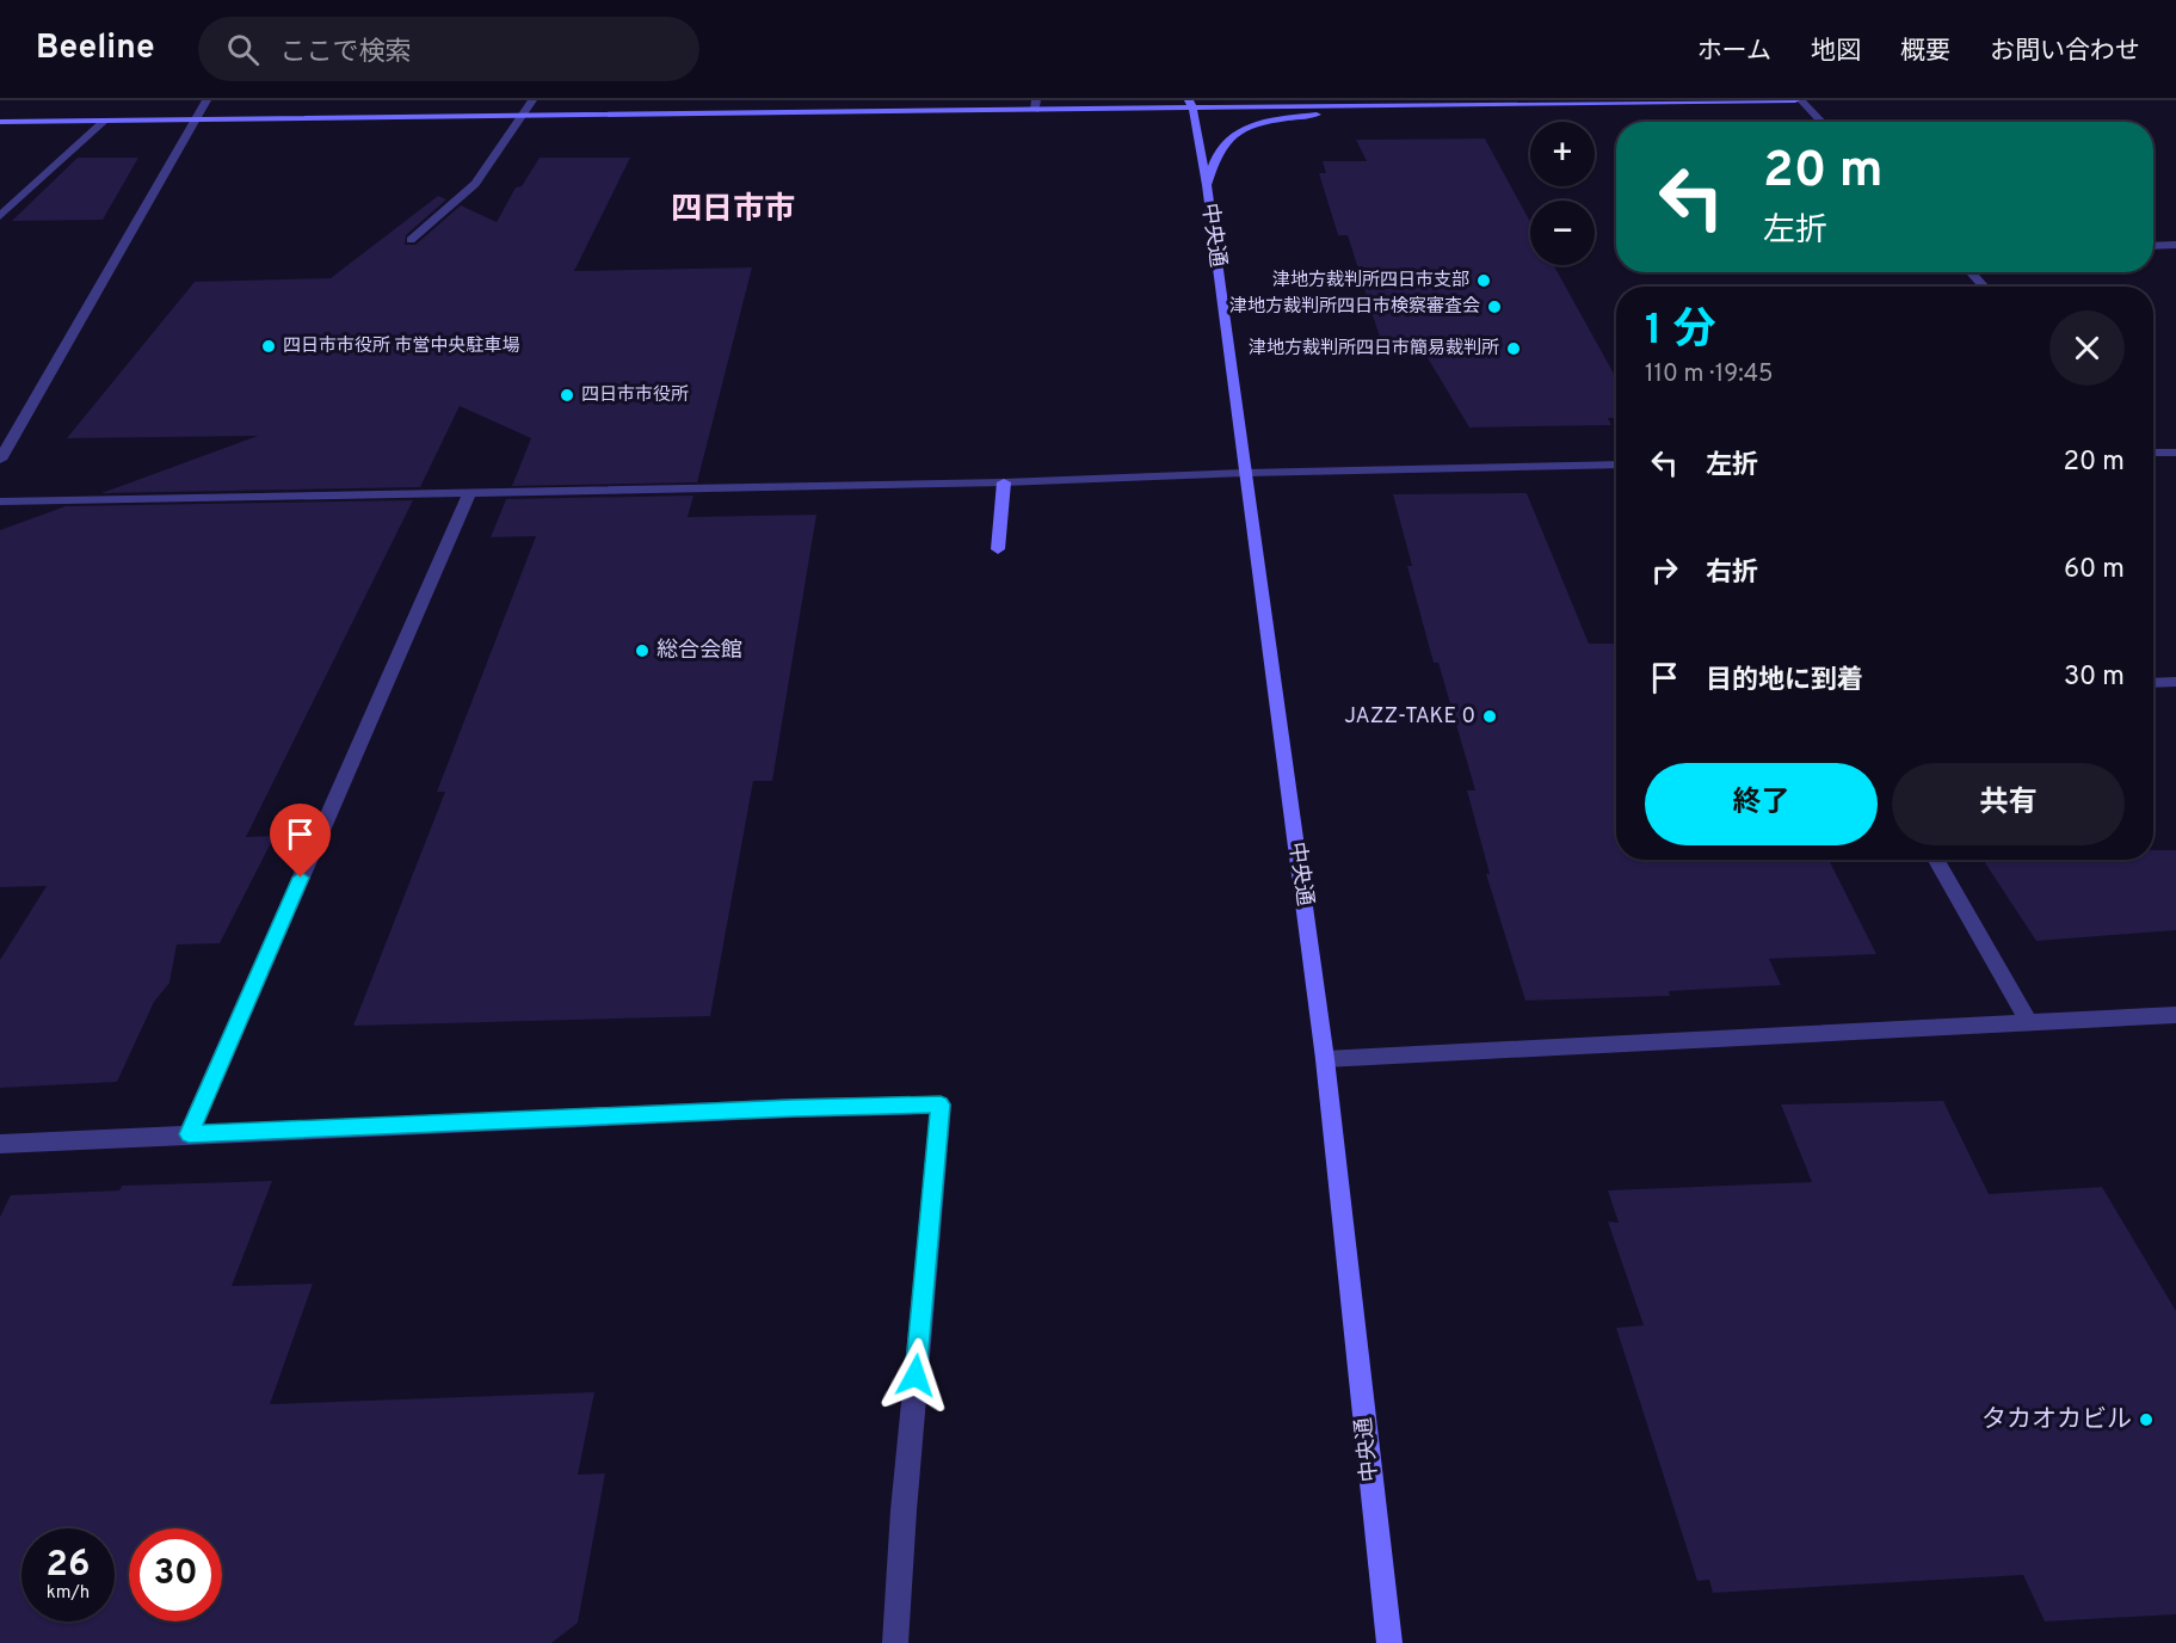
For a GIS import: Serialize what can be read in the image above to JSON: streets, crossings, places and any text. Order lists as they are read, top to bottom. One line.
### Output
{"streets":{"street":["中央通"]},"districts":["四日市市"],"places":["津地方裁判所四日市支部","津地方裁判所四日市検察審査会","四日市市役所 市営中央駐車場","津地方裁判所四日市簡易裁判所","四日市市役所","総合会館","JAZZ-TAKE 0","タカオカビル"],"page":{"header":"Beeline","search":"ここで検索","nav":["ホーム","地図","概要","お問い合わせ"],"map_buttons":["+","−"],"turn":["20 m","左折"],"heading":["1 分","110 m · 19:45"],"list":[{"name":"左折","value":"20 m"},{"name":"右折","value":"60 m"},{"name":"目的地に到着","value":"30 m"}],"buttons":["終了","共有"],"speed":"26 km/h","limit":"30"}}
